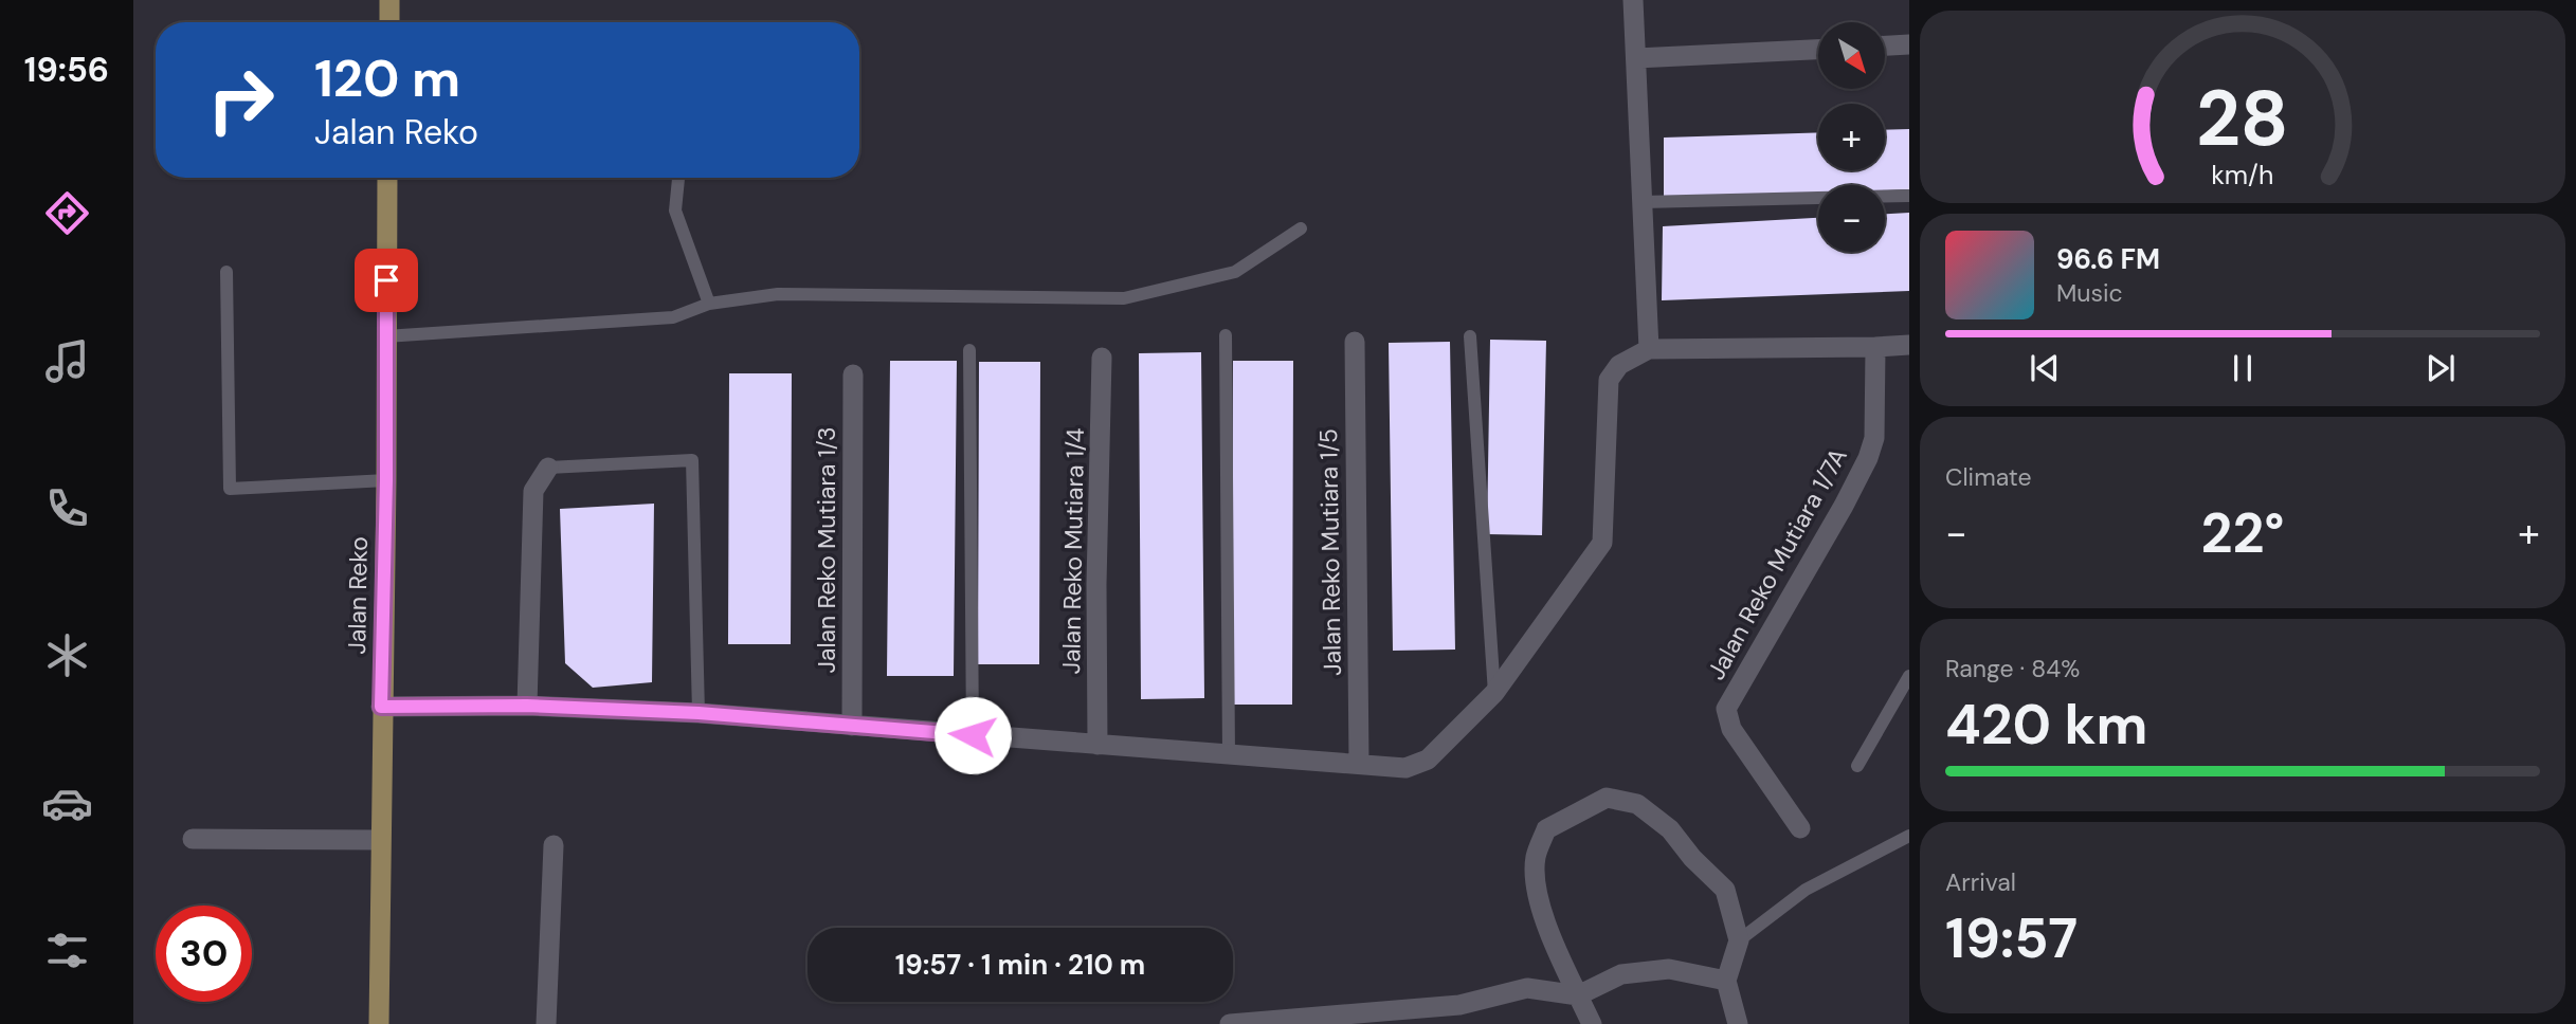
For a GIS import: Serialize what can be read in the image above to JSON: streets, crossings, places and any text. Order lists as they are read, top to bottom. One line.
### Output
{"streets":{"main road":["Jalan Reko"],"street":["Jalan Reko Mutiara 1/3","Jalan Reko Mutiara 1/4","Jalan Reko Mutiara 1/5","Jalan Reko Mutiara 1/7A"]},"north":"bottom right","page":{"tabs":"19:56","map_buttons":["+","−"],"turn":["120 m","Jalan Reko"],"song":["96.6 FM","Music"],"tile":["Climate",["Range · 84%","420 km"],["Arrival","19:57"]],"heat":["−","22°","+"],"limit":"30","trip":"19:57 · 1 min · 210 m","gauge":["28","km/h"]}}
